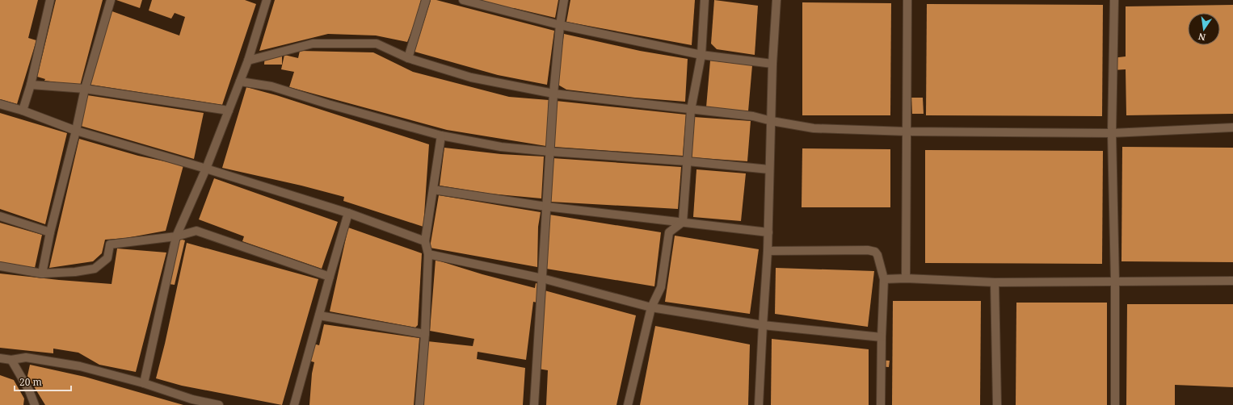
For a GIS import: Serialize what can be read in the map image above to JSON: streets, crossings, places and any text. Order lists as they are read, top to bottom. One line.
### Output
{"scale_bar":"20 m","north":"bottom"}
